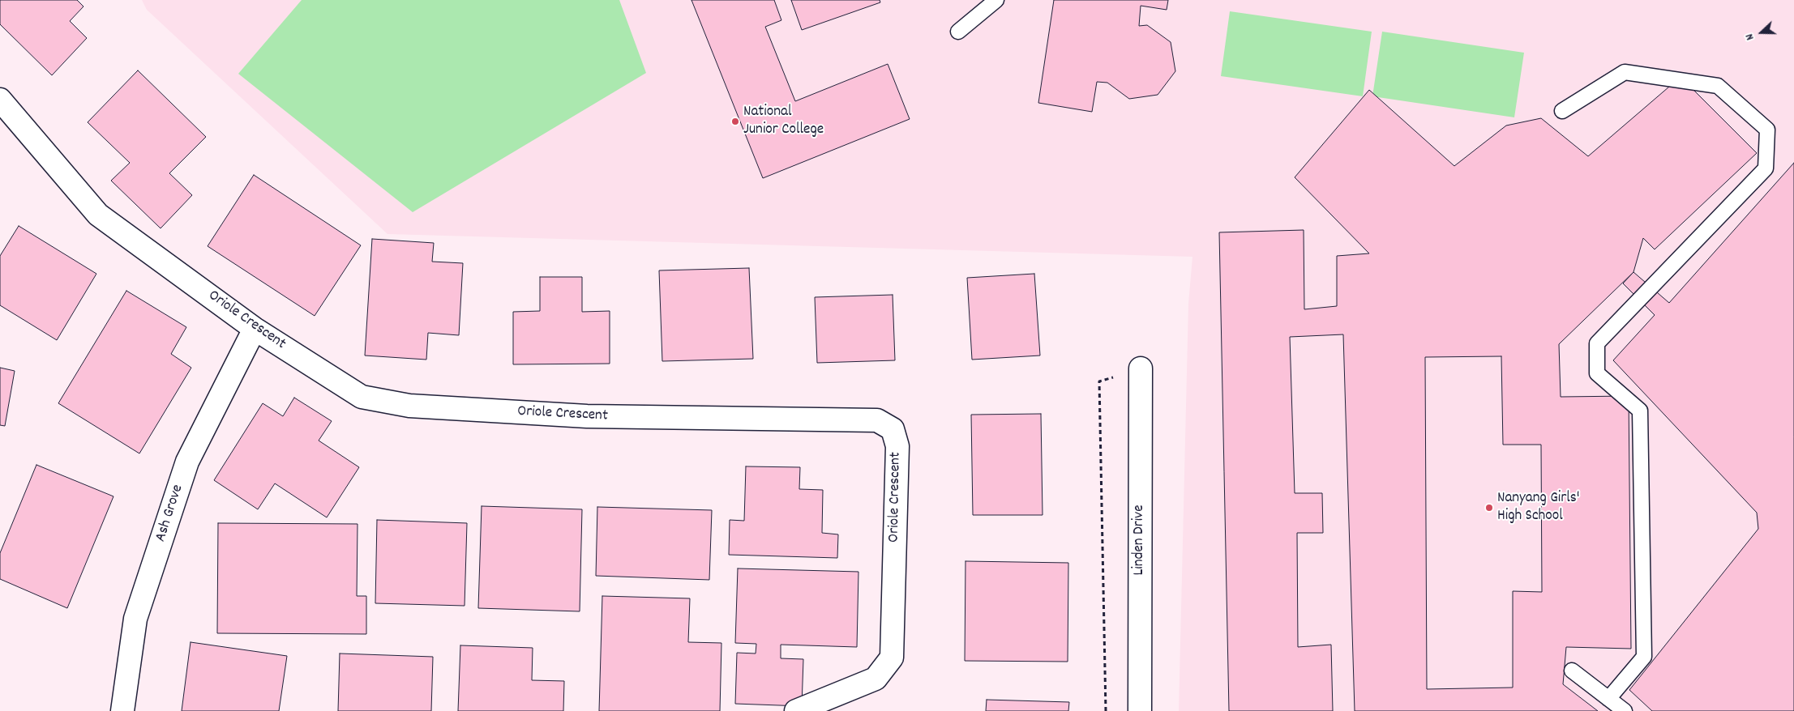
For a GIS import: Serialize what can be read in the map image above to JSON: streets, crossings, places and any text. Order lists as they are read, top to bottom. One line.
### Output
{"streets":{"street":["Oriole Crescent","Ash Grove","Linden Drive"]},"crossings":[["Oriole Crescent","Ash Grove"]],"places":["National Junior College","Nanyang Girls' High School"],"north":"left"}
